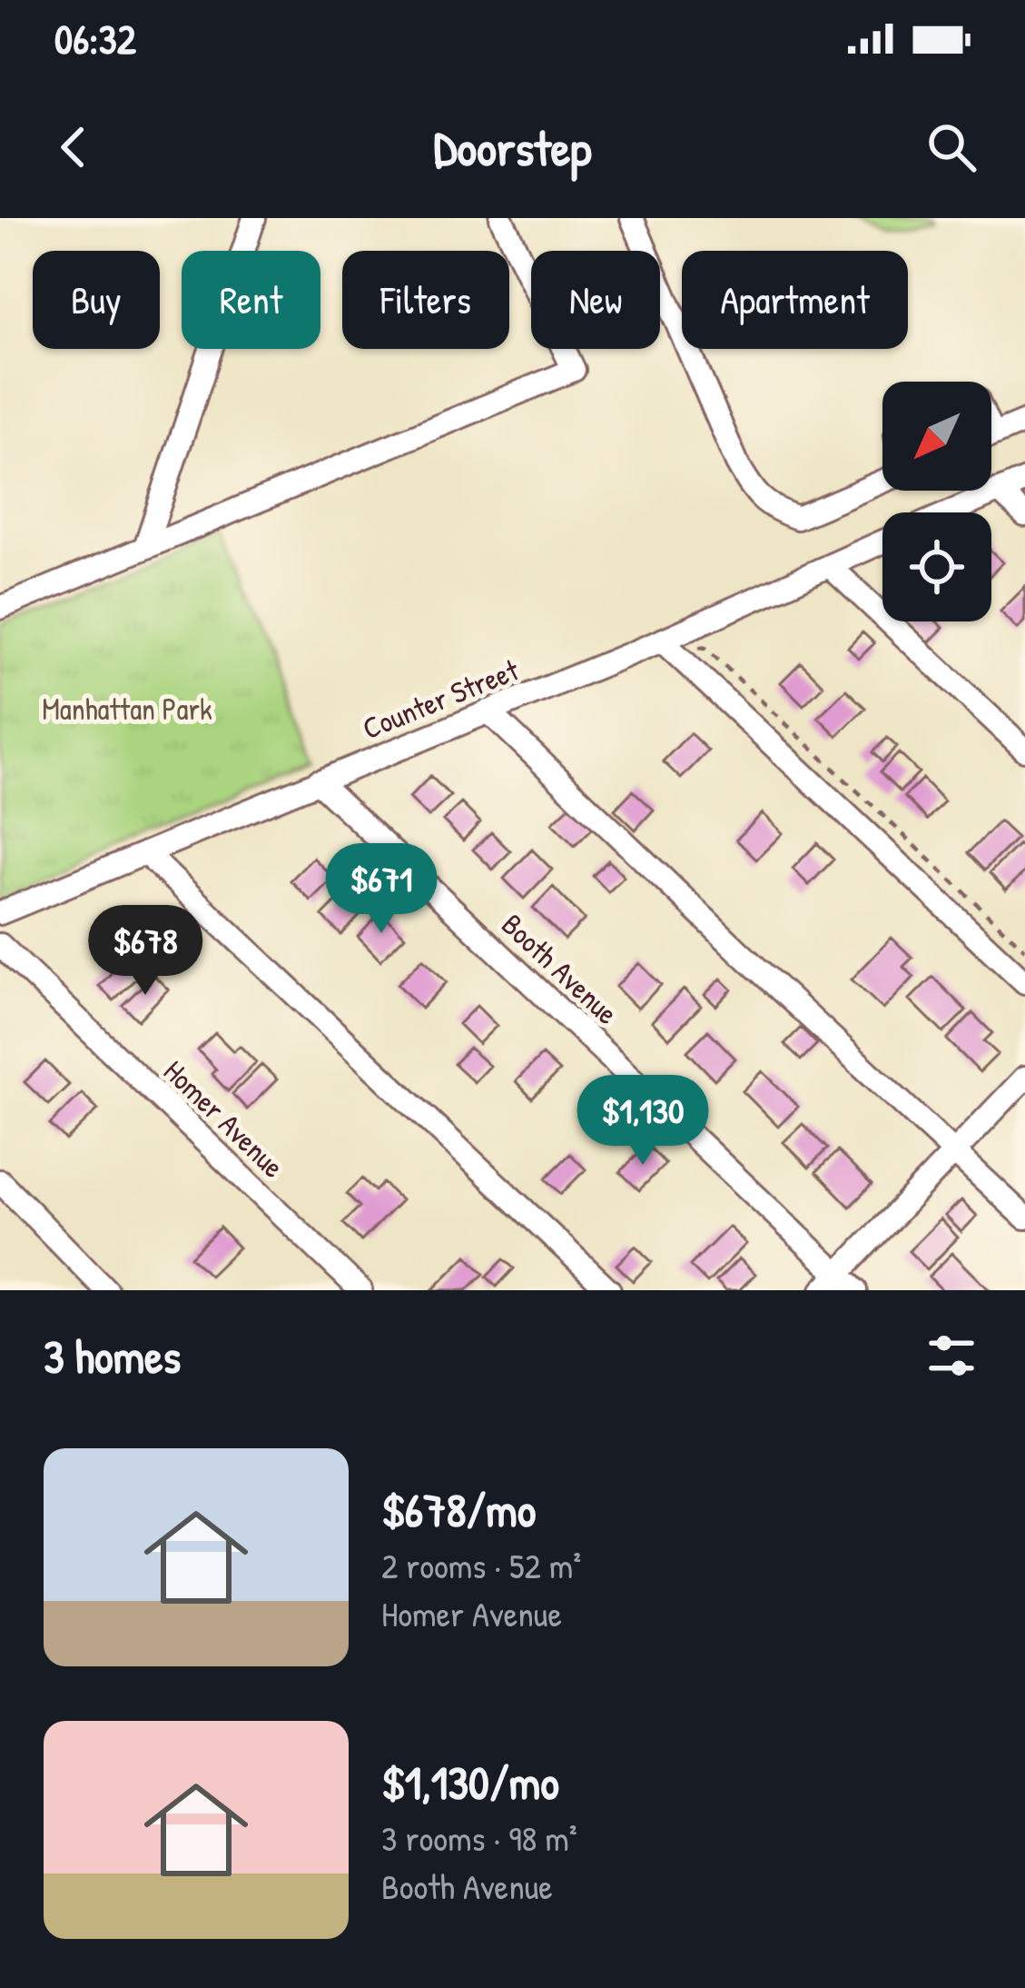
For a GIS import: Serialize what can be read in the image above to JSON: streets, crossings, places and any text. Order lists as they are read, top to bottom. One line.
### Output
{"streets":{"street":["Counter Street","Booth Avenue","Homer Avenue"]},"crossings":[["Counter Street","Booth Avenue"]],"parks":["Manhattan Park"],"north":"bottom left","page":{"status":"06:32","header":"Doorstep","chip":["Buy","Rent","Filters","New","Apartment"],"price":["$671","$678","$1,130"],"heading":"3 homes","list":[{"name":"$678/mo","note":"2 rooms · 52 m² · Homer Avenue"},{"name":"$1,130/mo","note":"3 rooms · 98 m² · Booth Avenue"}]}}
